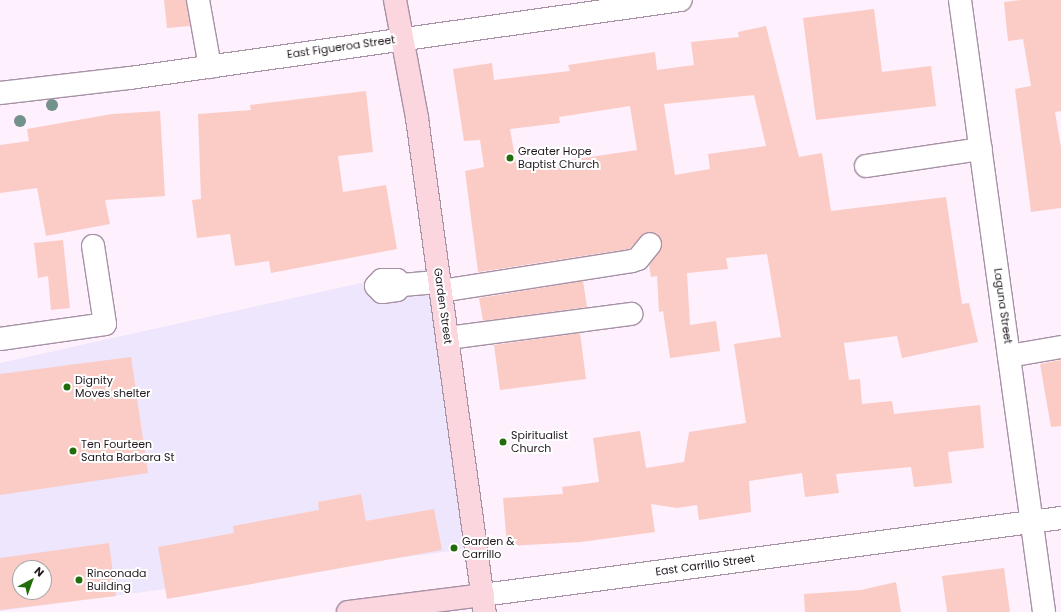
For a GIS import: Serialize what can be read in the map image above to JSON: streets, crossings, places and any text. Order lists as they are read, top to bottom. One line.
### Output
{"streets":{"main road":["Garden Street","East Carrillo Street"],"street":["East Figueroa Street","Laguna Street"]},"crossings":[["East Figueroa Street","Garden Street"],["Garden Street","East Carrillo Street"],["Laguna Street","East Carrillo Street"]],"places":["Greater Hope Baptist Church","Dignity Moves shelter","Spiritualist Church","Ten Fourteen Santa Barbara St","Garden & Carrillo","Rinconada Building"],"north":"top right"}
